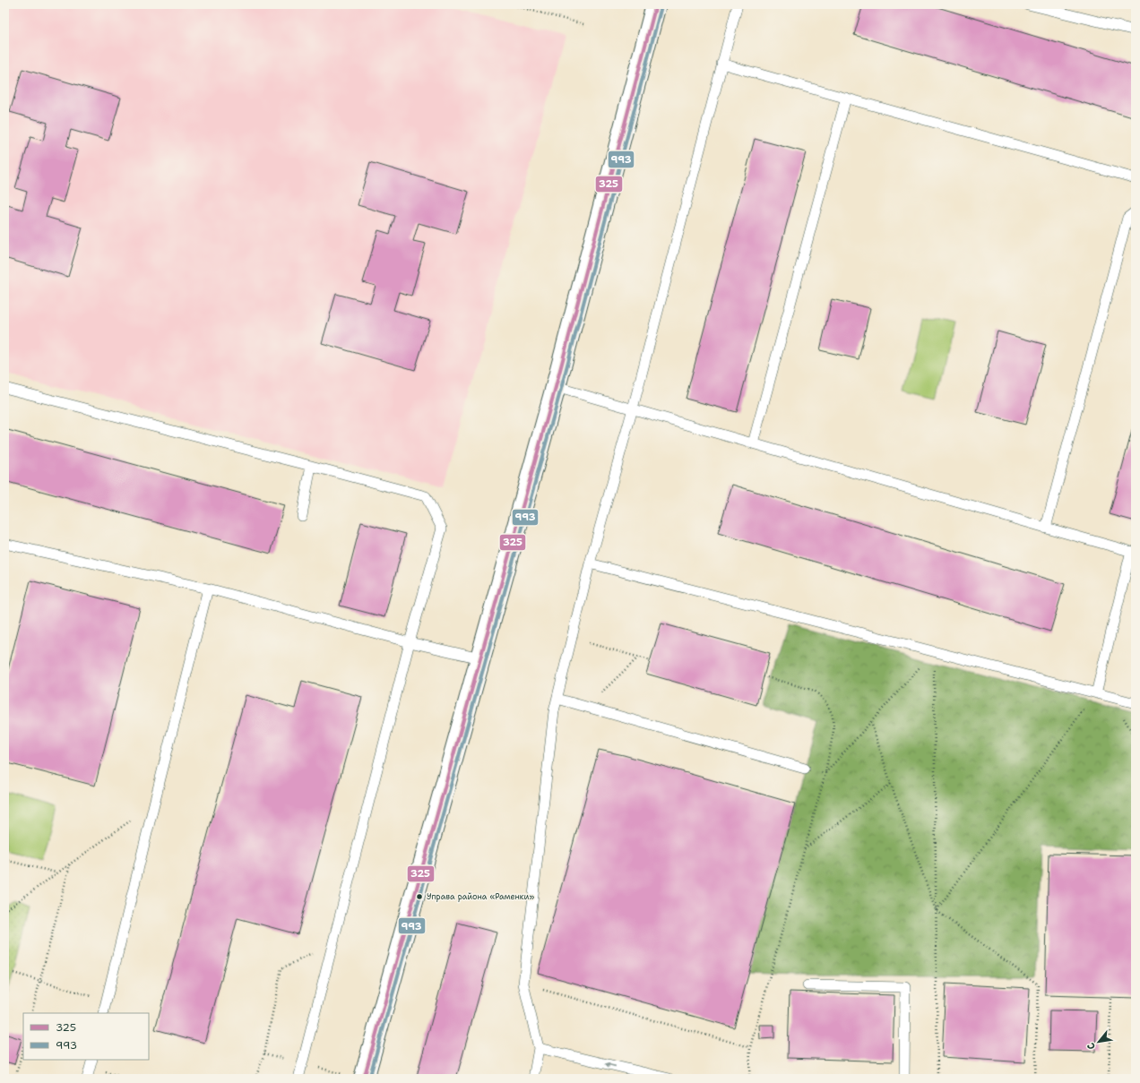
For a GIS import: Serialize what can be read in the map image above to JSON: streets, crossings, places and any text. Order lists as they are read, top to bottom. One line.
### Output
{"places":["Управа района «Раменки»"],"lines":["transit line 325","transit line 993"],"legend":["325","993"],"north":"bottom left"}
